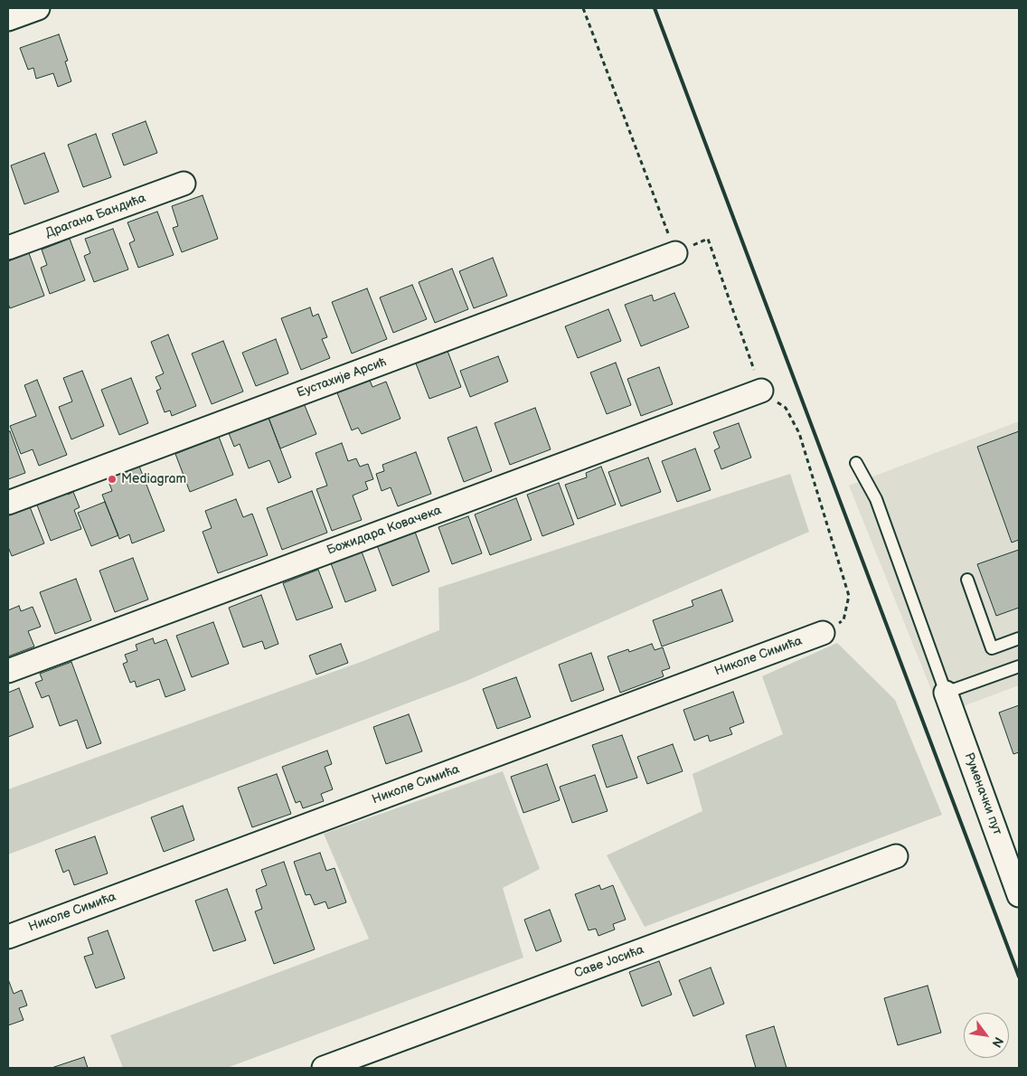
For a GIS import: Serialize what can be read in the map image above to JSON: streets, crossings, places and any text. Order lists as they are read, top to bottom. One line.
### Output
{"streets":{"street":["Драгана Бандића","Еустахије Арсић","Божидара Ковачека","Николе Симића","Руменачки пут","Саве Јосића"]},"places":["Mediagram"],"north":"bottom right"}
